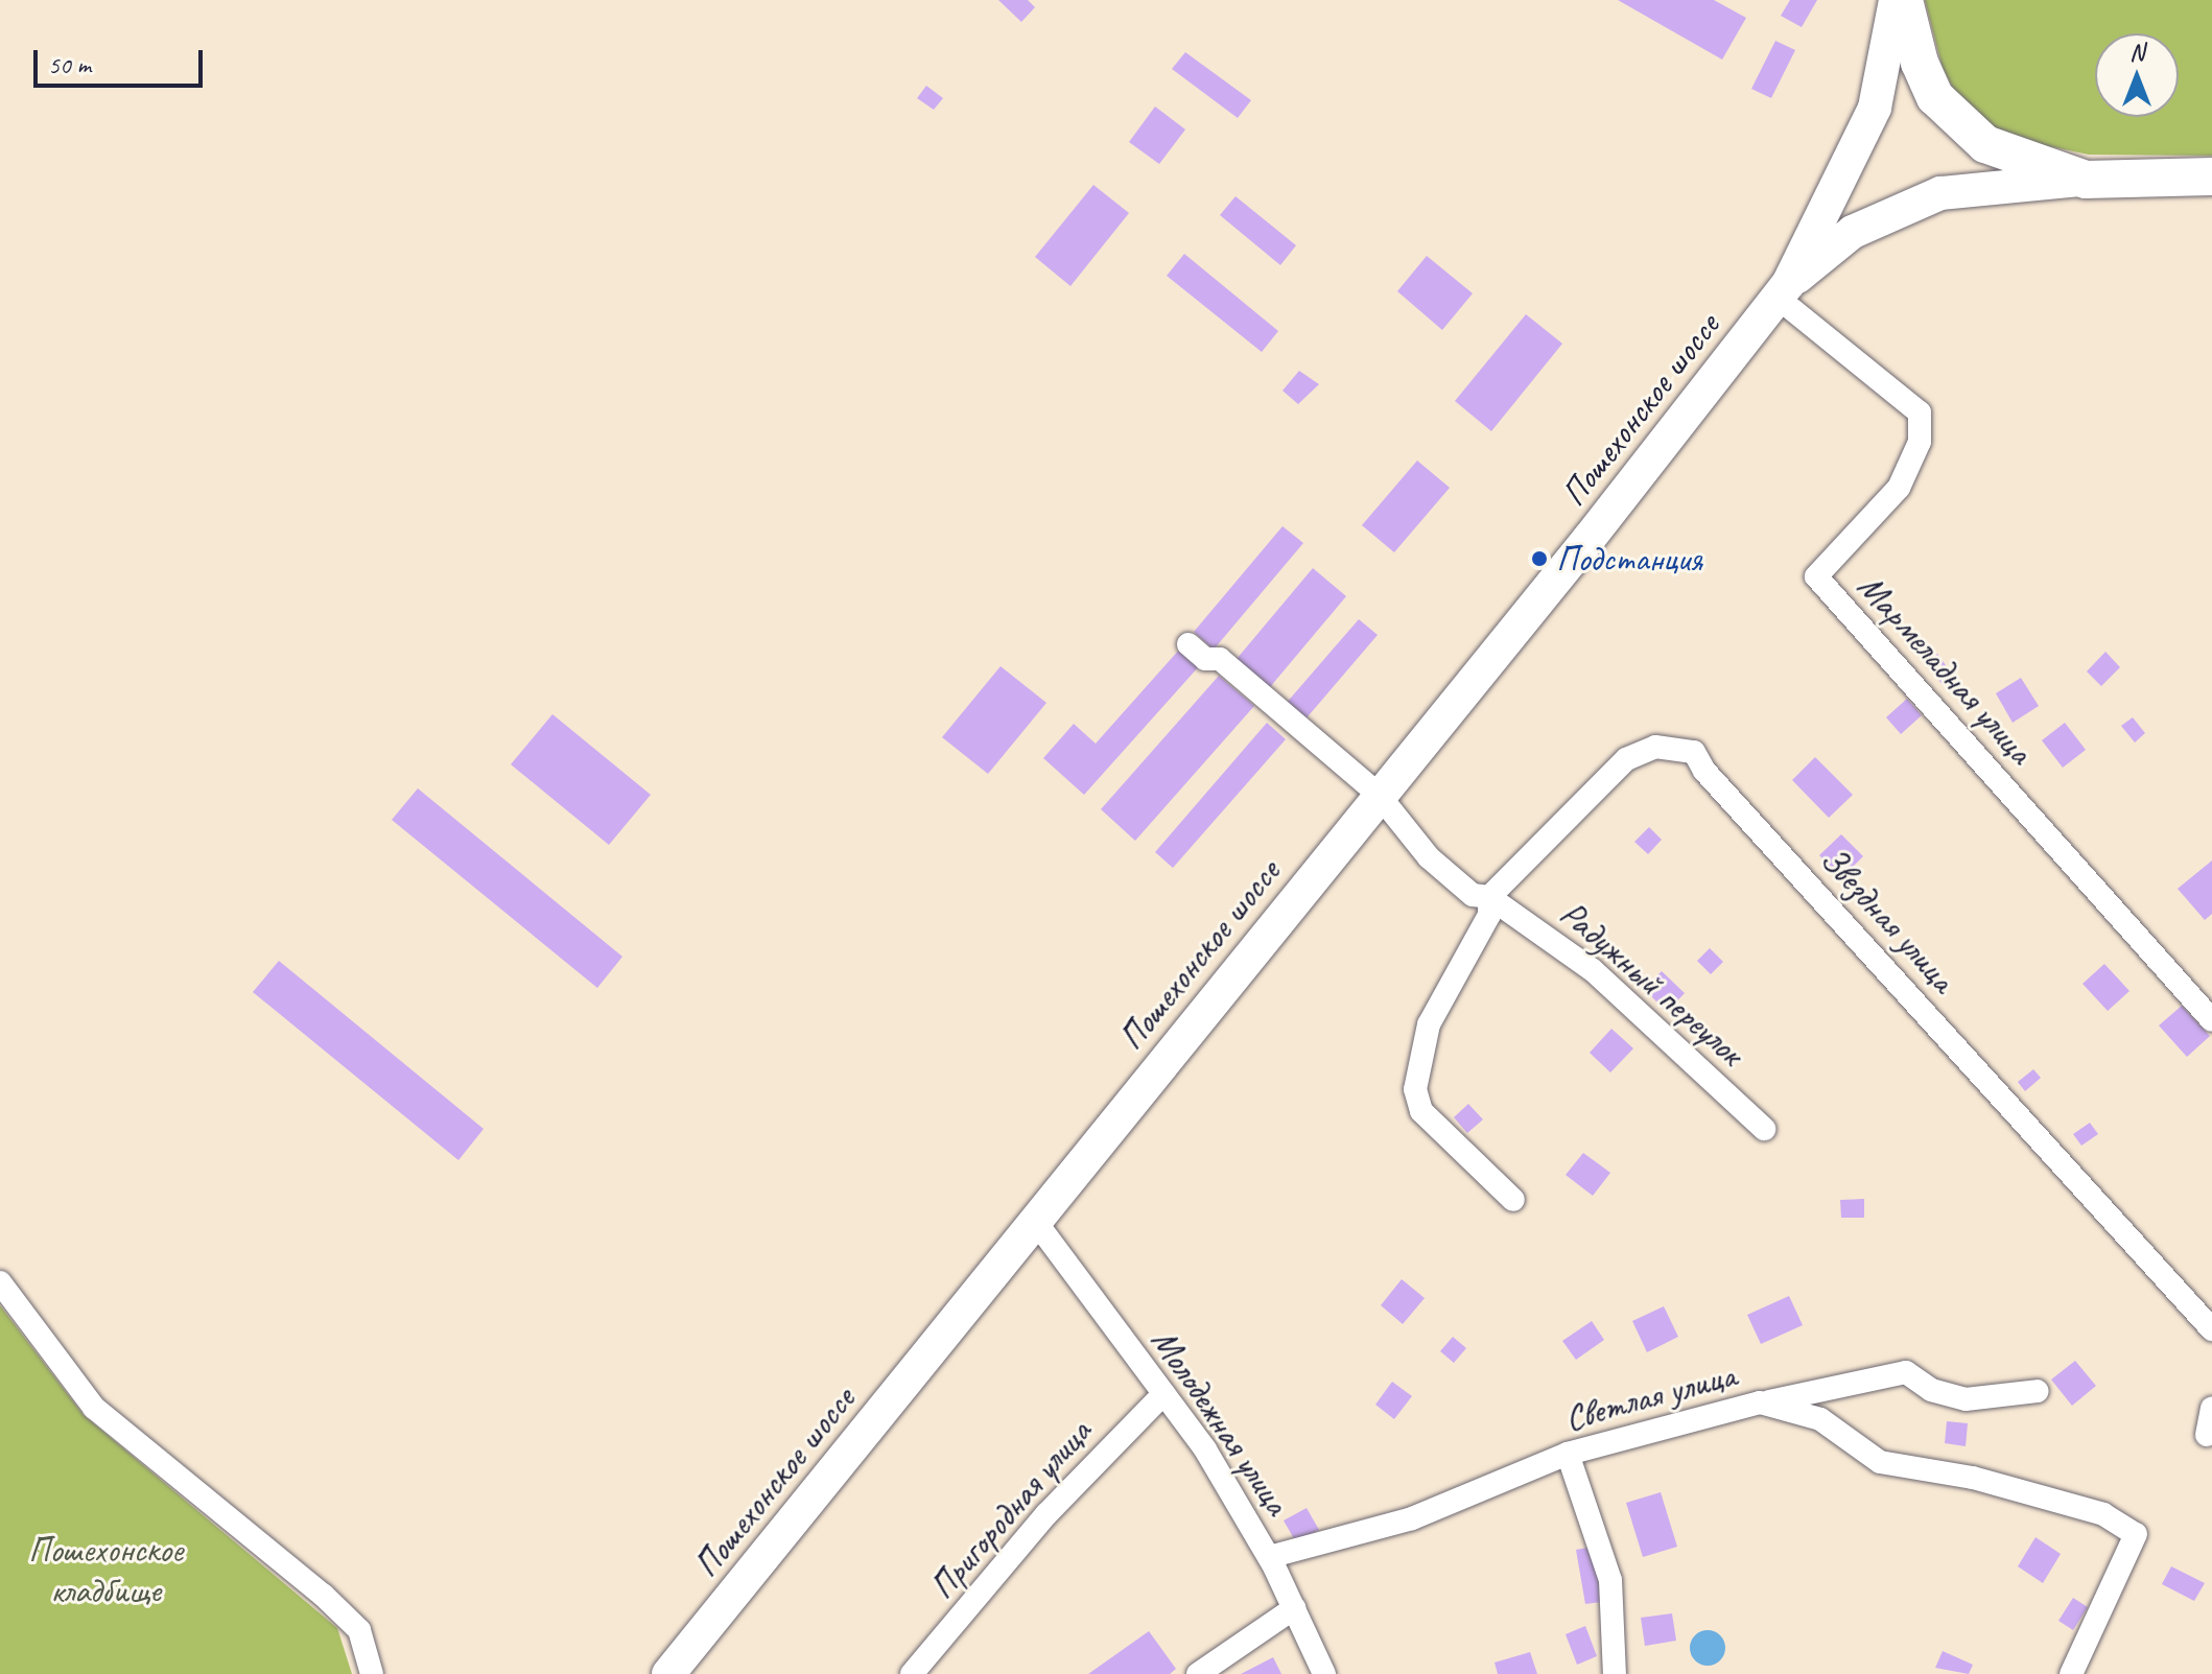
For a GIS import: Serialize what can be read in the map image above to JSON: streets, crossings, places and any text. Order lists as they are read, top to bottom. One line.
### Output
{"streets":{"street":["Пошехонское шоссе","Мармеладная улица","Звездная улица","Радужный переулок","Светлая улица","Молодежная улица","Пригородная улица"]},"crossings":[["Пошехонское шоссе","Мармеладная улица"],["Пошехонское шоссе","Радужный переулок"],["Пошехонское шоссе","Молодежная улица"],["Звездная улица","Радужный переулок"],["Светлая улица","Молодежная улица"],["Молодежная улица","Пригородная улица"]],"parks":["Пошехонское кладбище"],"places":["Подстанция"],"scale_bar":"50 m","north":"top"}
